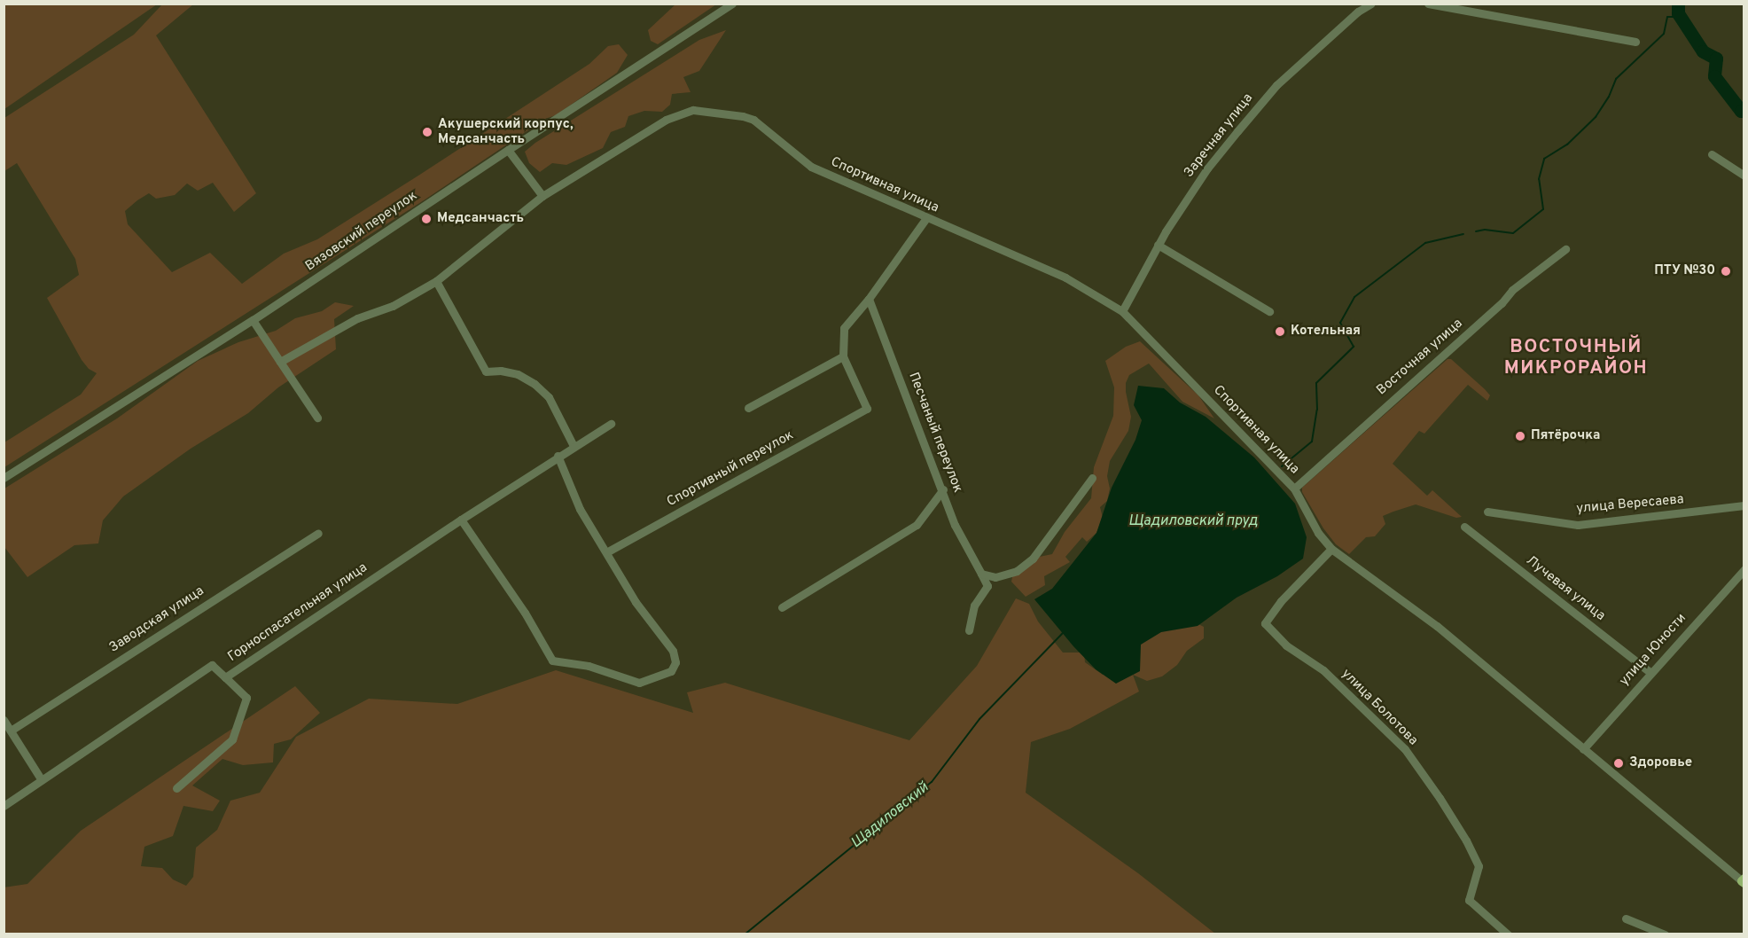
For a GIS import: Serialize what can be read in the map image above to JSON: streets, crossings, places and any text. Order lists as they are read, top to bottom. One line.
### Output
{"streets":{"street":["Заречная улица","Спортивная улица","Вязовский переулок","Восточная улица","Песчаный переулок","Спортивный переулок","улица Вересаева","Лучевая улица","Горноспасательная улица","Заводская улица","улица Юности","улица Болотова"]},"crossings":[["Заречная улица","Спортивная улица"],["Спортивная улица","Восточная улица"],["Спортивная улица","улица Юности"],["Спортивная улица","улица Болотова"],["Лучевая улица","улица Юности"]],"districts":["ВОСТОЧНЫЙ МИКРОРАЙОН"],"water":["Щадиловский пруд","Щадиловский"],"places":["Акушерский корпус, Медсанчасть","Медсанчасть","ПТУ №30","Котельная","Пятёрочка","Здоровье"]}
